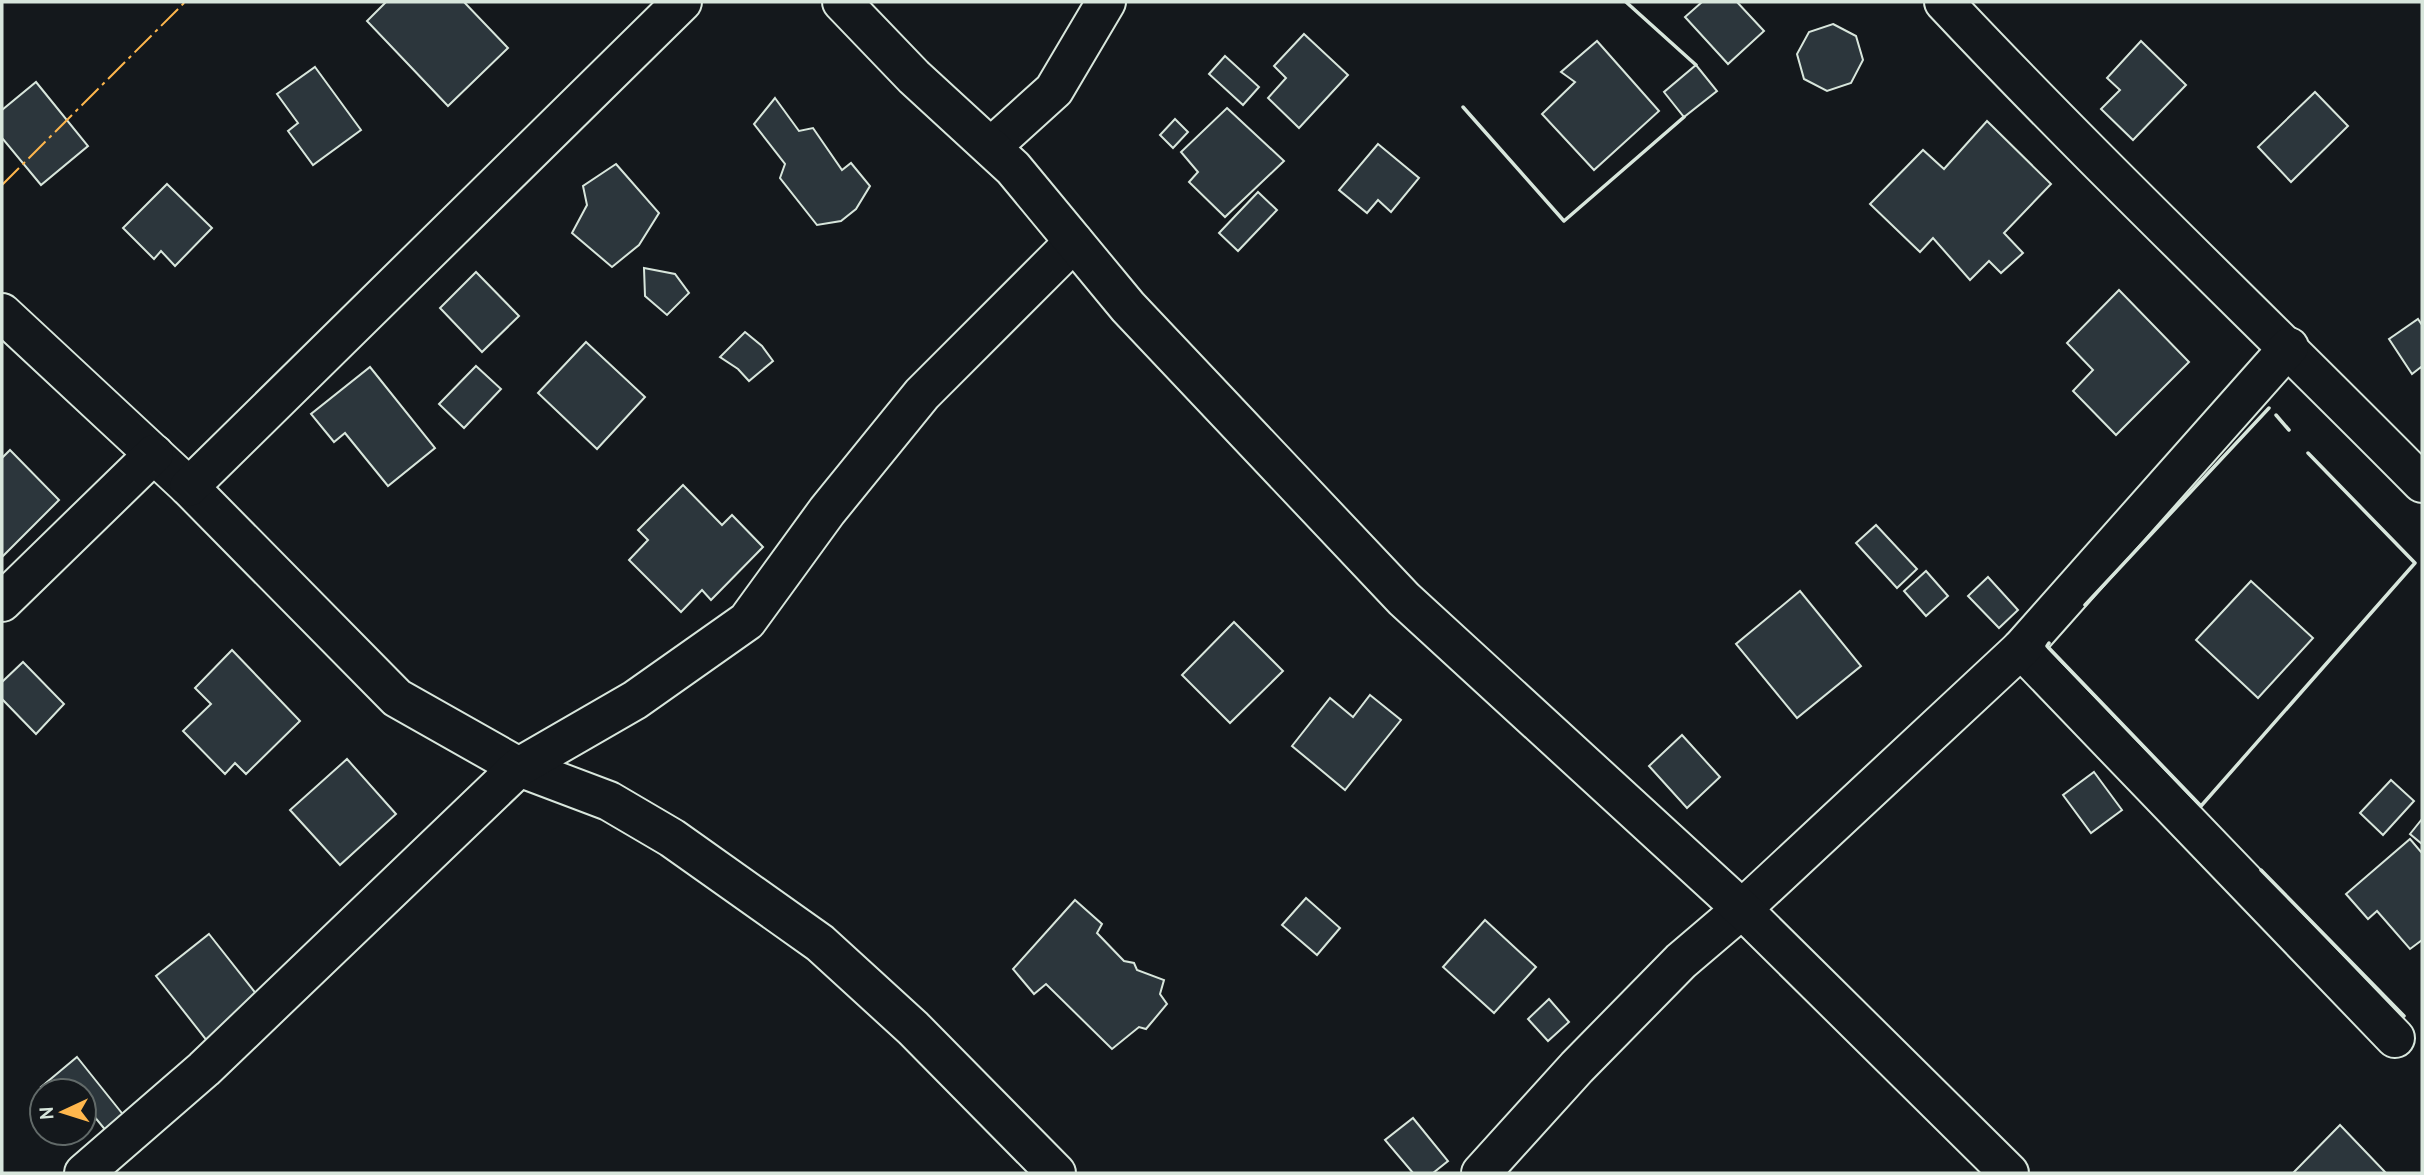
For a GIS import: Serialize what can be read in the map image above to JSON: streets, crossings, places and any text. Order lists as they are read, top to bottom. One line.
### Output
{"north":"left"}
